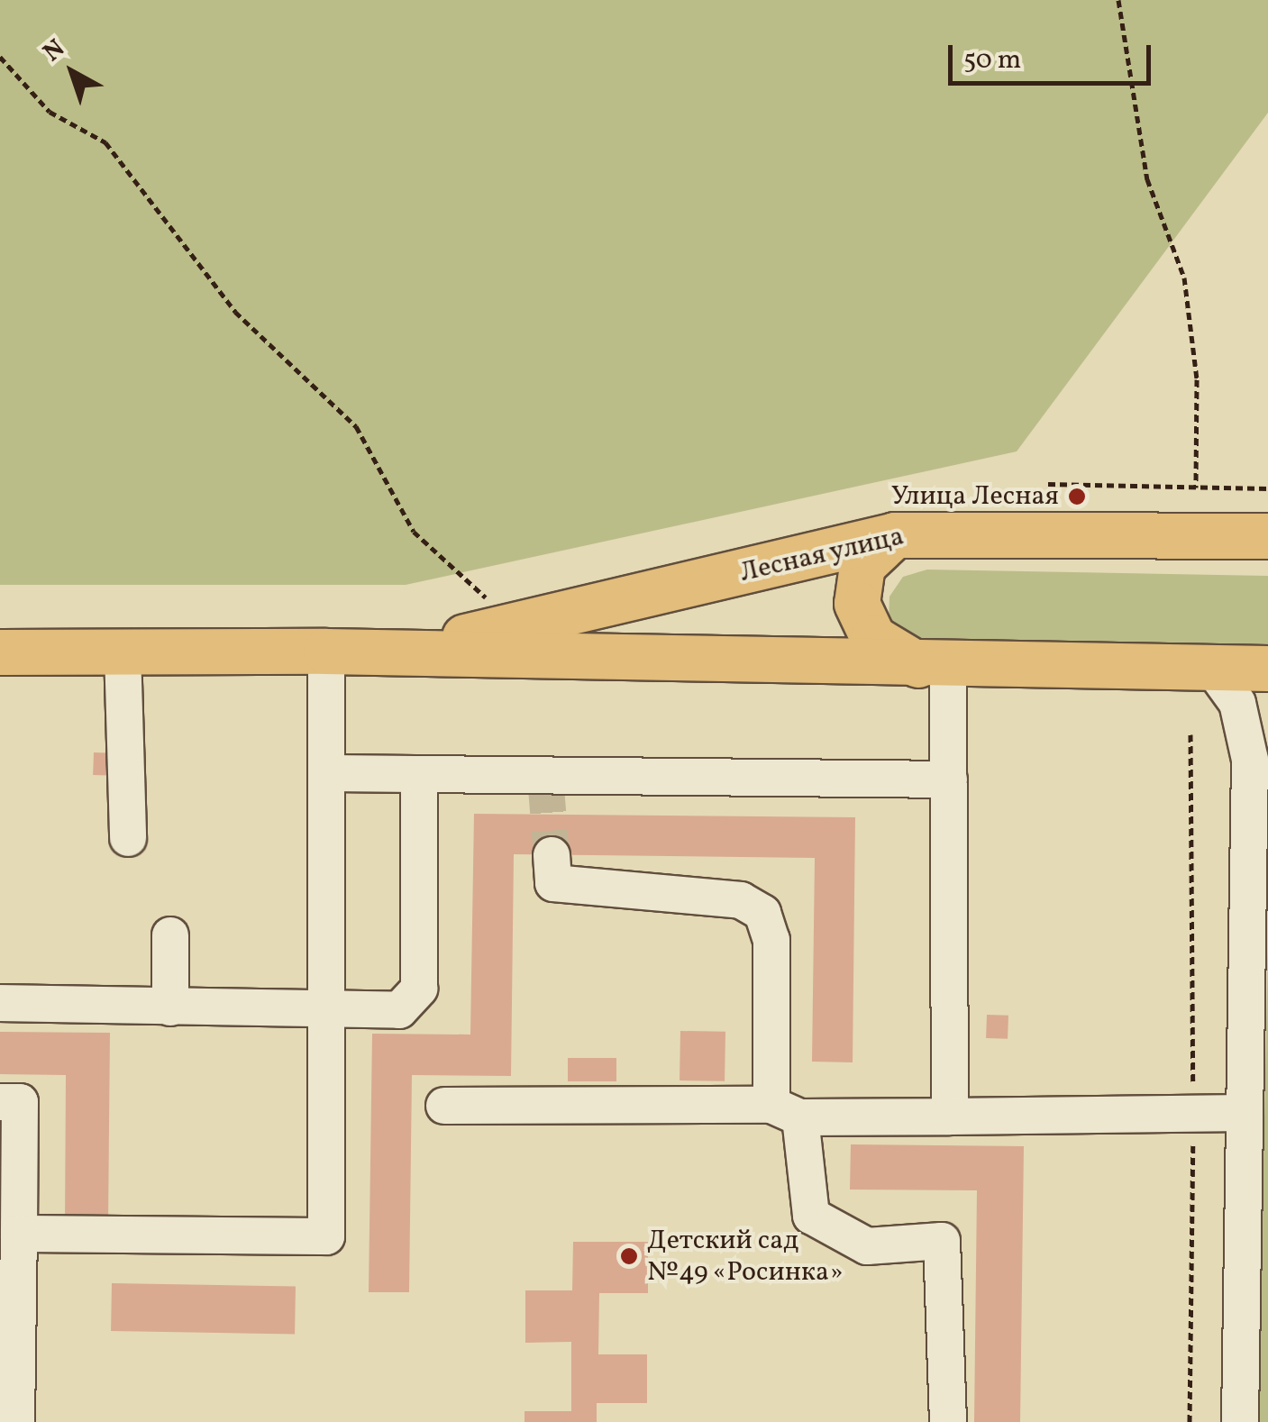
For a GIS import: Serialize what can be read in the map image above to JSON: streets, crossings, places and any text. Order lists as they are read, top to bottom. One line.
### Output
{"streets":{"main road":["Лесная улица"]},"places":["Улица Лесная","Детский сад №49 «Росинка»"],"scale_bar":"50 m","north":"top left"}
